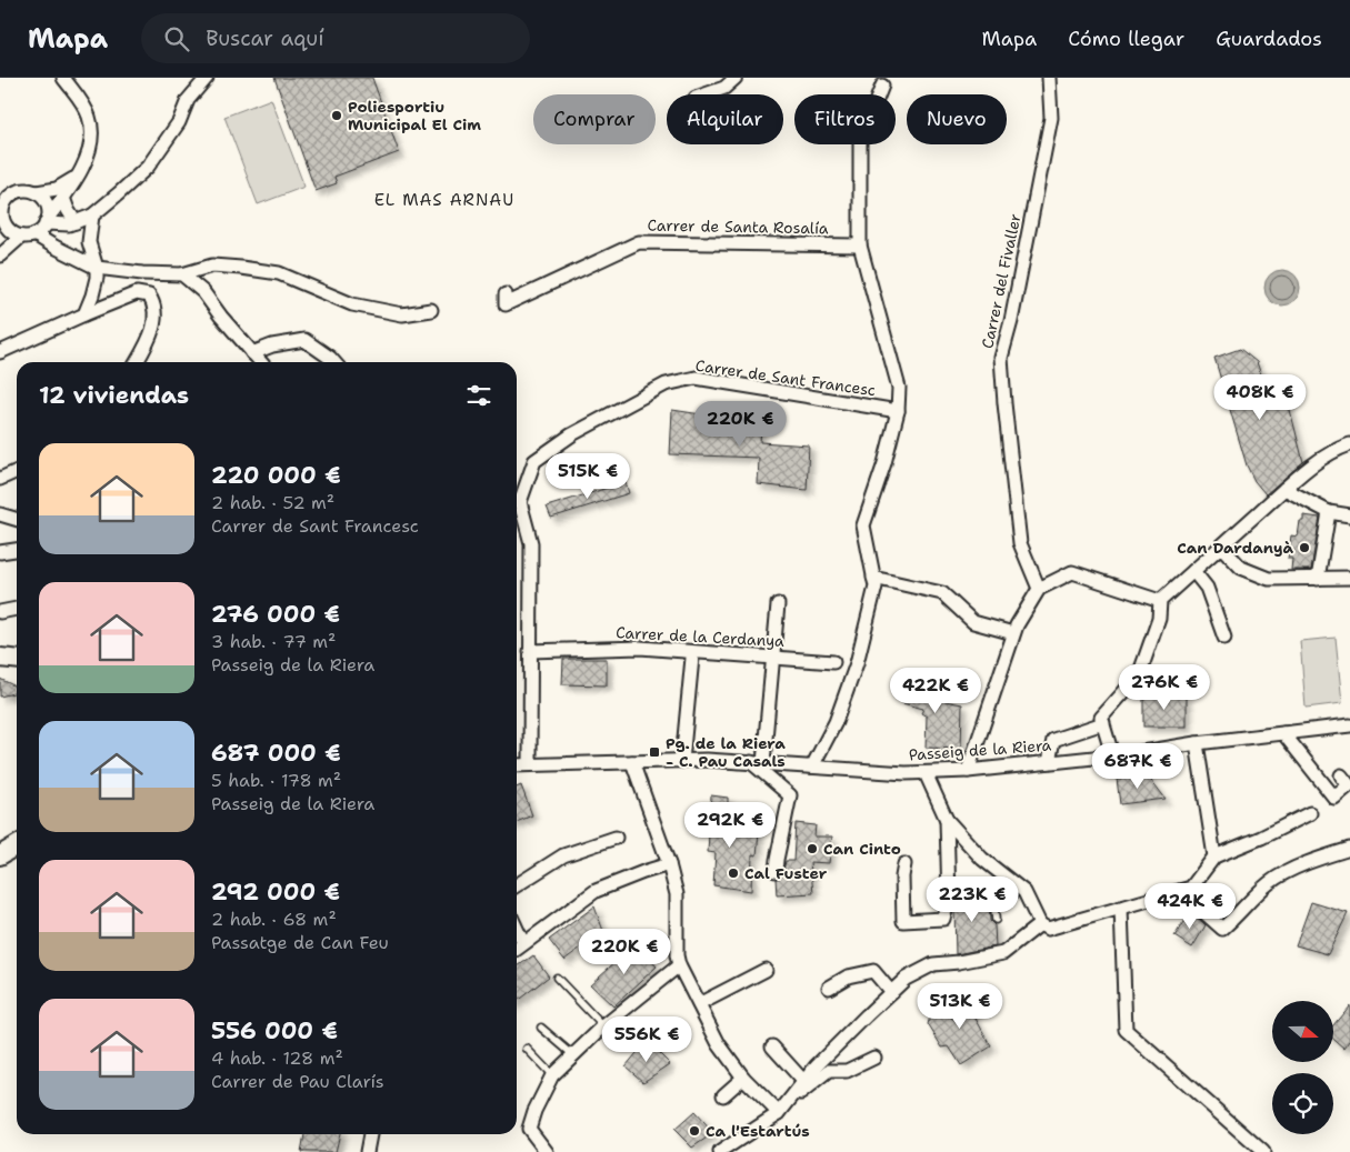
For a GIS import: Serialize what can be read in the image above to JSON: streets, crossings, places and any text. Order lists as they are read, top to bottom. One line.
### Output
{"streets":{"street":["Carrer de Santa Rosalía","Carrer del Fivaller","Carrer de Sant Francesc","Carrer de la Cerdanya","Passeig de la Riera"]},"districts":["EL MAS ARNAU"],"places":{"other":["Poliesportiu Municipal El Cim","Can Dardanyà","Can Cinto","Cal Fuster","Ca l'Estartús"],"transit":["Pg. de la Riera - C. Pau Casals"]},"north":"right","page":{"header":"Mapa","search":"Buscar aquí","nav":["Mapa","Cómo llegar","Guardados"],"chip":["Comprar","Alquilar","Filtros","Nuevo"],"heading":"12 viviendas","price":["408K €","220K €","515K €","276K €","422K €","687K €","292K €","223K €","424K €","220K €","513K €","556K €"],"list":[{"name":"220 000 €","note":"2 hab. · 52 m² · Carrer de Sant Francesc"},{"name":"276 000 €","note":"3 hab. · 77 m² · Passeig de la Riera"},{"name":"687 000 €","note":"5 hab. · 178 m² · Passeig de la Riera"},{"name":"292 000 €","note":"2 hab. · 68 m² · Passatge de Can Feu"},{"name":"556 000 €","note":"4 hab. · 128 m² · Carrer de Pau Clarís"}]}}
